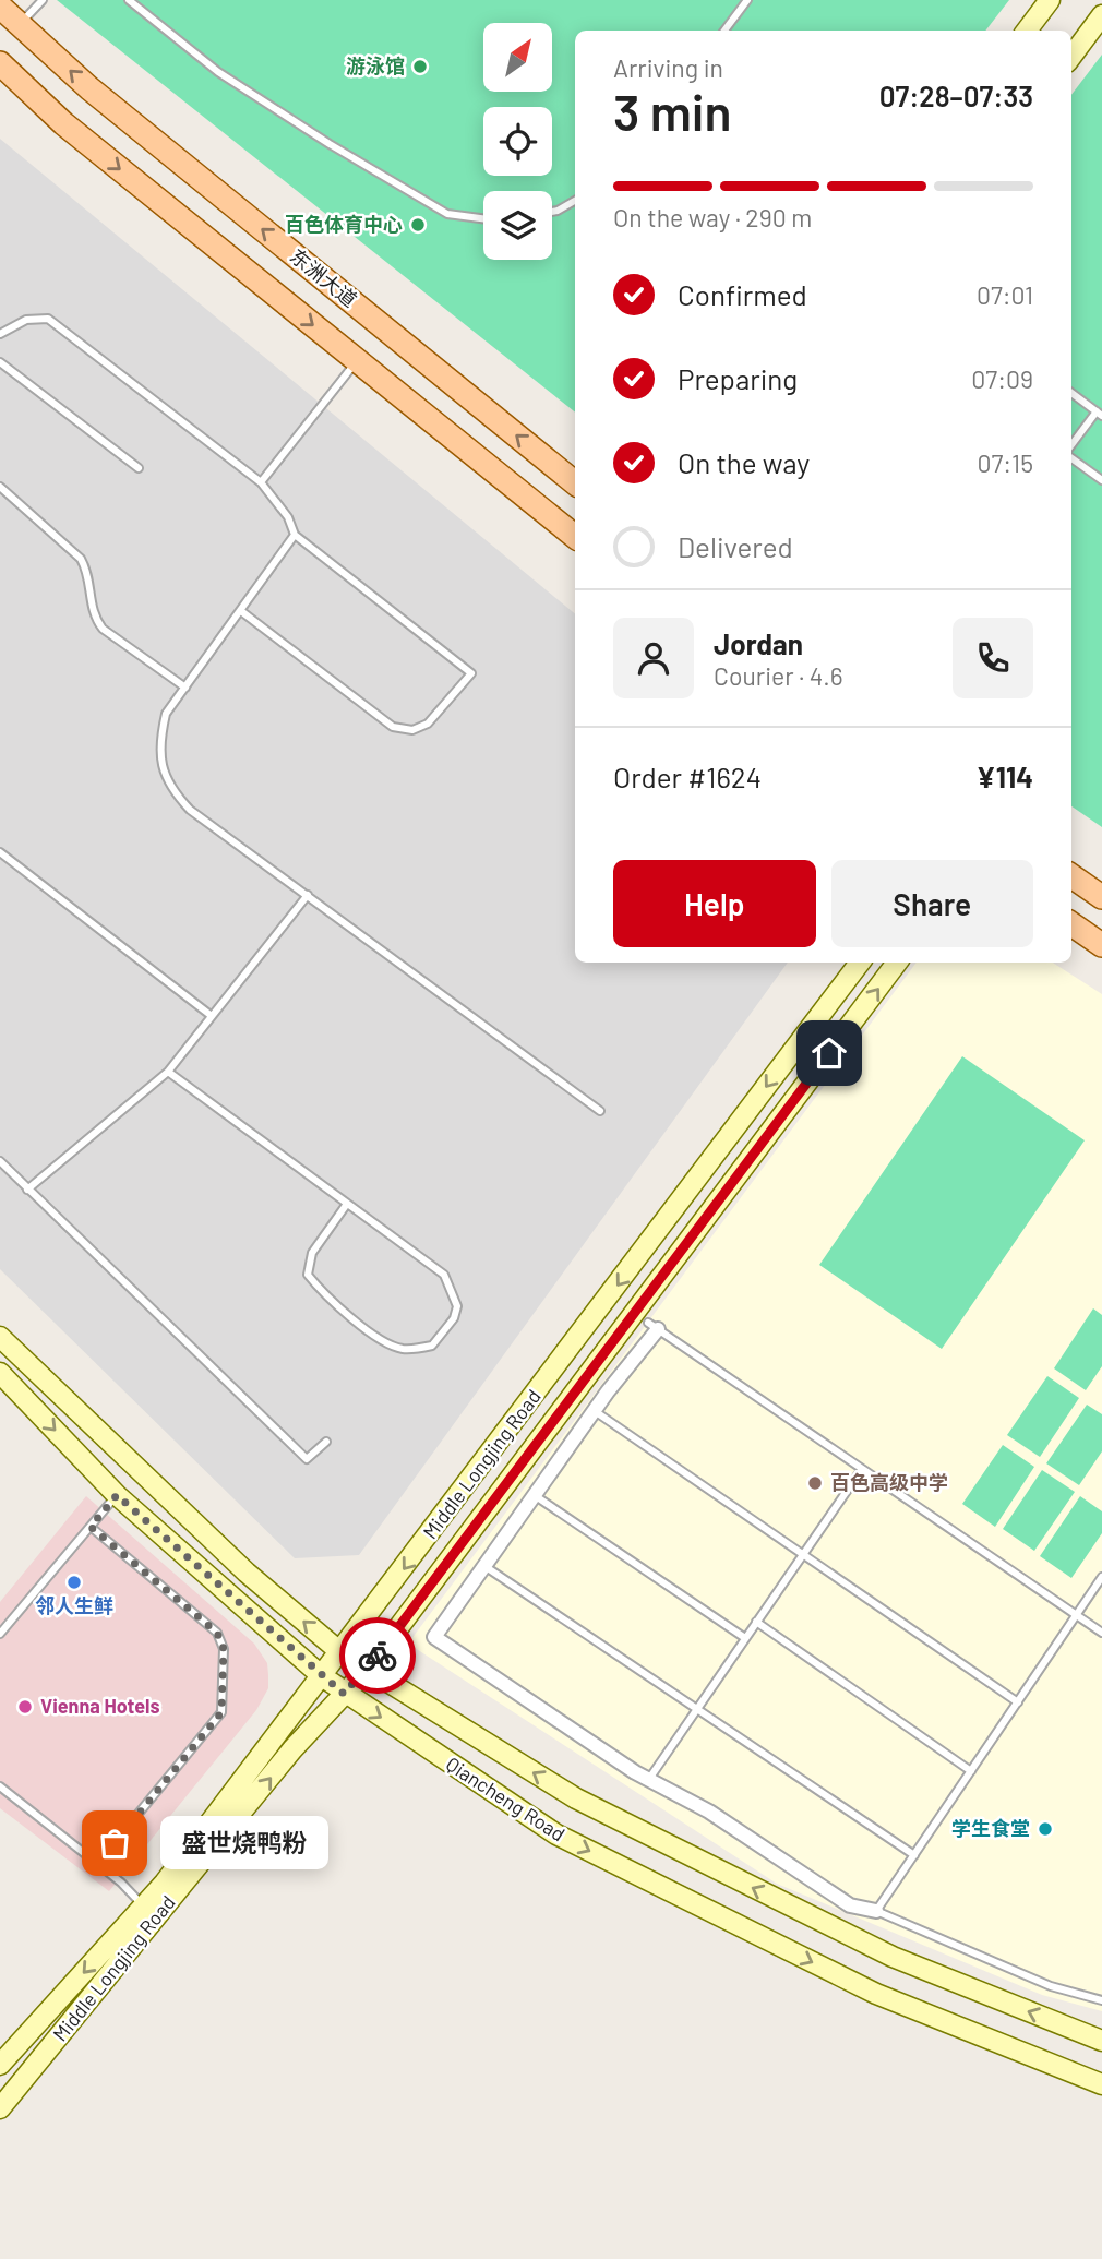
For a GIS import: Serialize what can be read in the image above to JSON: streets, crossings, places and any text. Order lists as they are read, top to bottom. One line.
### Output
{"streets":{"main road":["东洲大道"],"street":["Middle Longjing Road","Qiancheng Road"]},"crossings":[["Middle Longjing Road","Qiancheng Road"]],"places":["游泳馆","百色体育中心","百色高级中学","邻人生鲜","Vienna Hotels","学生食堂","盛世烧鸭粉"],"north":"top right","page":{"heading":["3 min","Arriving in","07:28–07:33"],"panel":["Jordan","Courier · 4.6","Order #1624","¥114"],"bar":"On the way · 290 m","list":[["Confirmed","07:01"],["Preparing","07:09"],["On the way","07:15"],"Delivered"],"buttons":["Help","Share"],"bubble":"盛世烧鸭粉"}}
